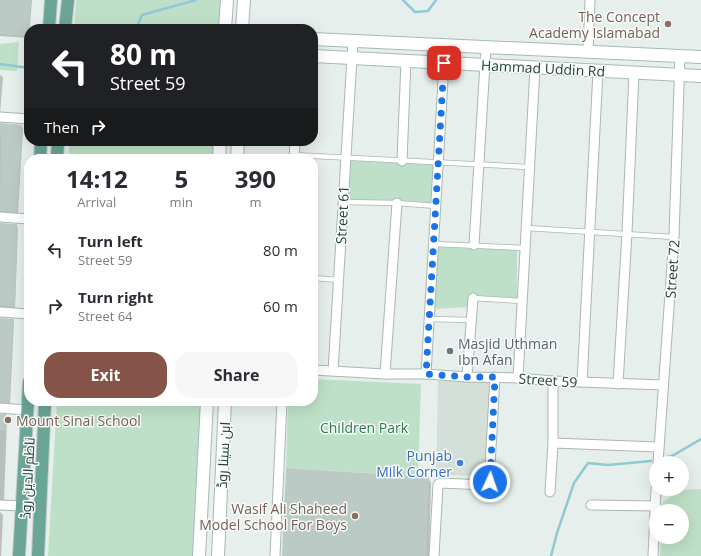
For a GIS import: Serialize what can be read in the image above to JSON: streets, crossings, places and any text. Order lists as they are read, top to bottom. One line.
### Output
{"streets":{"main road":["ناظم الدین روڈ"],"street":["Hammad Uddin Rd","Street 61","Street 72","Street 59","ابن سینا روڈ"]},"crossings":[["Hammad Uddin Rd","Street 61"],["Hammad Uddin Rd","Street 72"],["Street 61","Street 59"],["Street 72","Street 59"]],"parks":["Children Park"],"places":["The Concept Academy Islamabad","Masjid Uthman Ibn Afan","Mount Sinai School","Punjab Milk Corner","Wasif Ali Shaheed Model School For Boys"],"page":{"turn":["80 m","Street 59"],"then":"Then","eta":["14:12","Arrival","5","min","390","m"],"list":[{"name":"Turn left","note":"Street 59","value":"80 m"},{"name":"Turn right","note":"Street 64","value":"60 m"}],"buttons":["Exit","Share"],"map_buttons":["+","−"]}}
